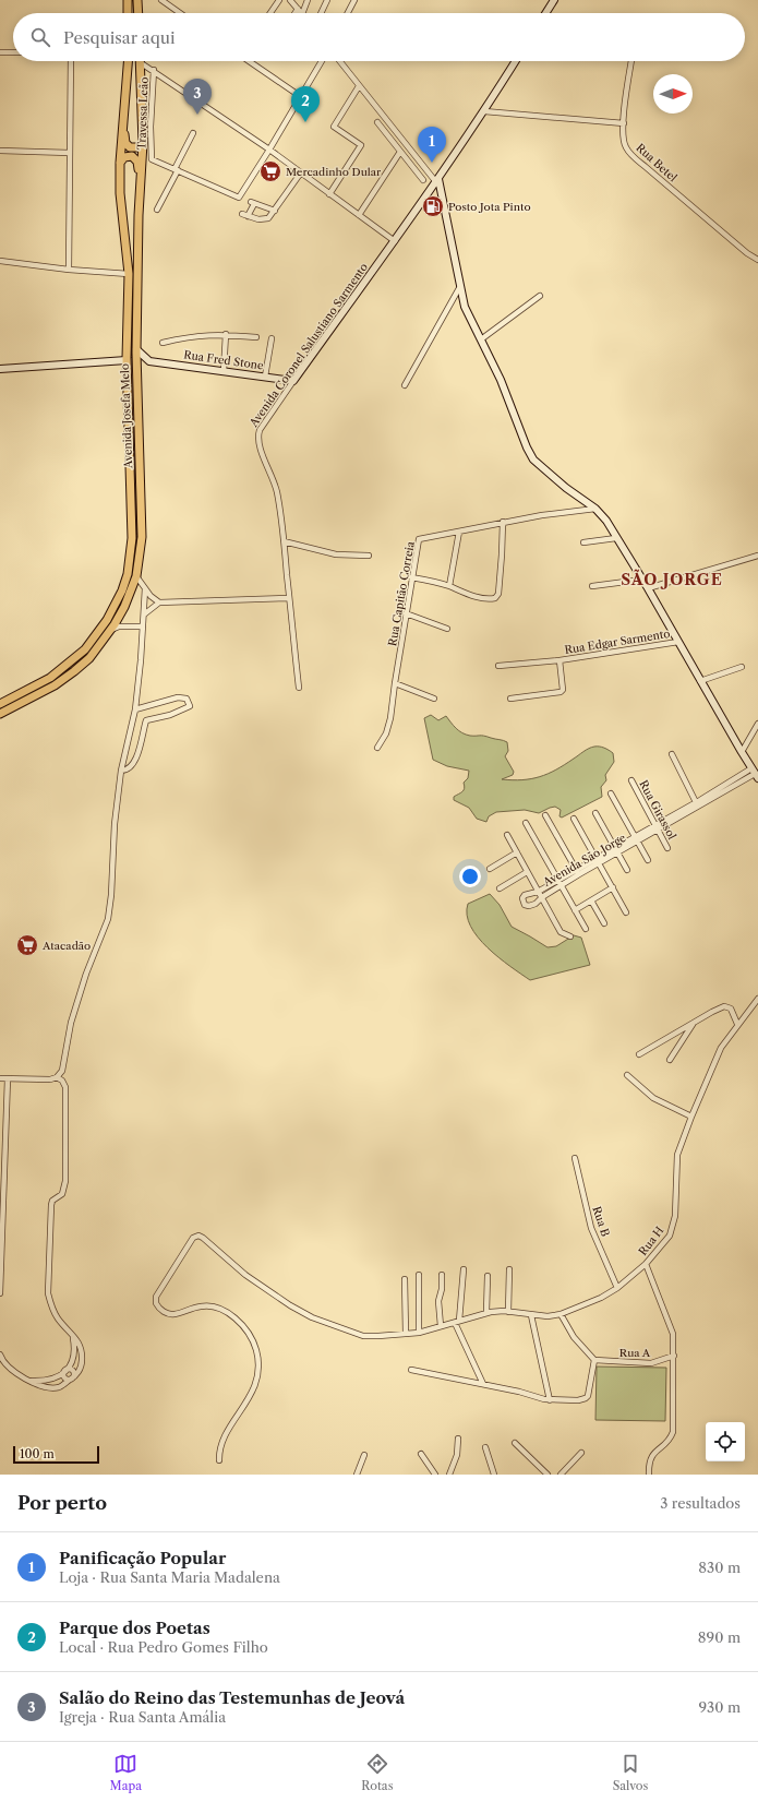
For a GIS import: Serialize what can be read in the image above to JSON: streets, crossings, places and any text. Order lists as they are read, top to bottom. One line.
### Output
{"streets":{"main road":["Avenida Josefa Melo"],"street":["Travessa Leão","Rua Betel","Avenida Coronel Salustiano Sarmento","Rua Fred Stone","Rua Capitão Correia","Rua Edgar Sarmento","Rua Girassol","Avenida São Jorge","Rua B","Rua H","Rua A"]},"crossings":[["Travessa Leão","Avenida Josefa Melo"],["Avenida Coronel Salustiano Sarmento","Rua Fred Stone"],["Rua Girassol","Avenida São Jorge"],["Rua H","Rua A"]],"districts":["SÃO JORGE"],"places":{"supermarket":["Mercadinho Dular","Atacadão"],"fuel station":["Posto Jota Pinto"]},"scale_bar":"100 m","north":"right","page":{"search":"Pesquisar aqui","pins":["3","2","1"],"scale":"100 m","heading":["Por perto","3 resultados"],"list":[{"mark":"1","name":"Panificação Popular","note":"Loja · Rua Santa Maria Madalena","value":"830 m"},{"mark":"2","name":"Parque dos Poetas","note":"Local · Rua Pedro Gomes Filho","value":"890 m"},{"mark":"3","name":"Salão do Reino das Testemunhas de Jeová","note":"Igreja · Rua Santa Amália","value":"930 m"}],"nav":["Mapa","Rotas","Salvos"]}}
